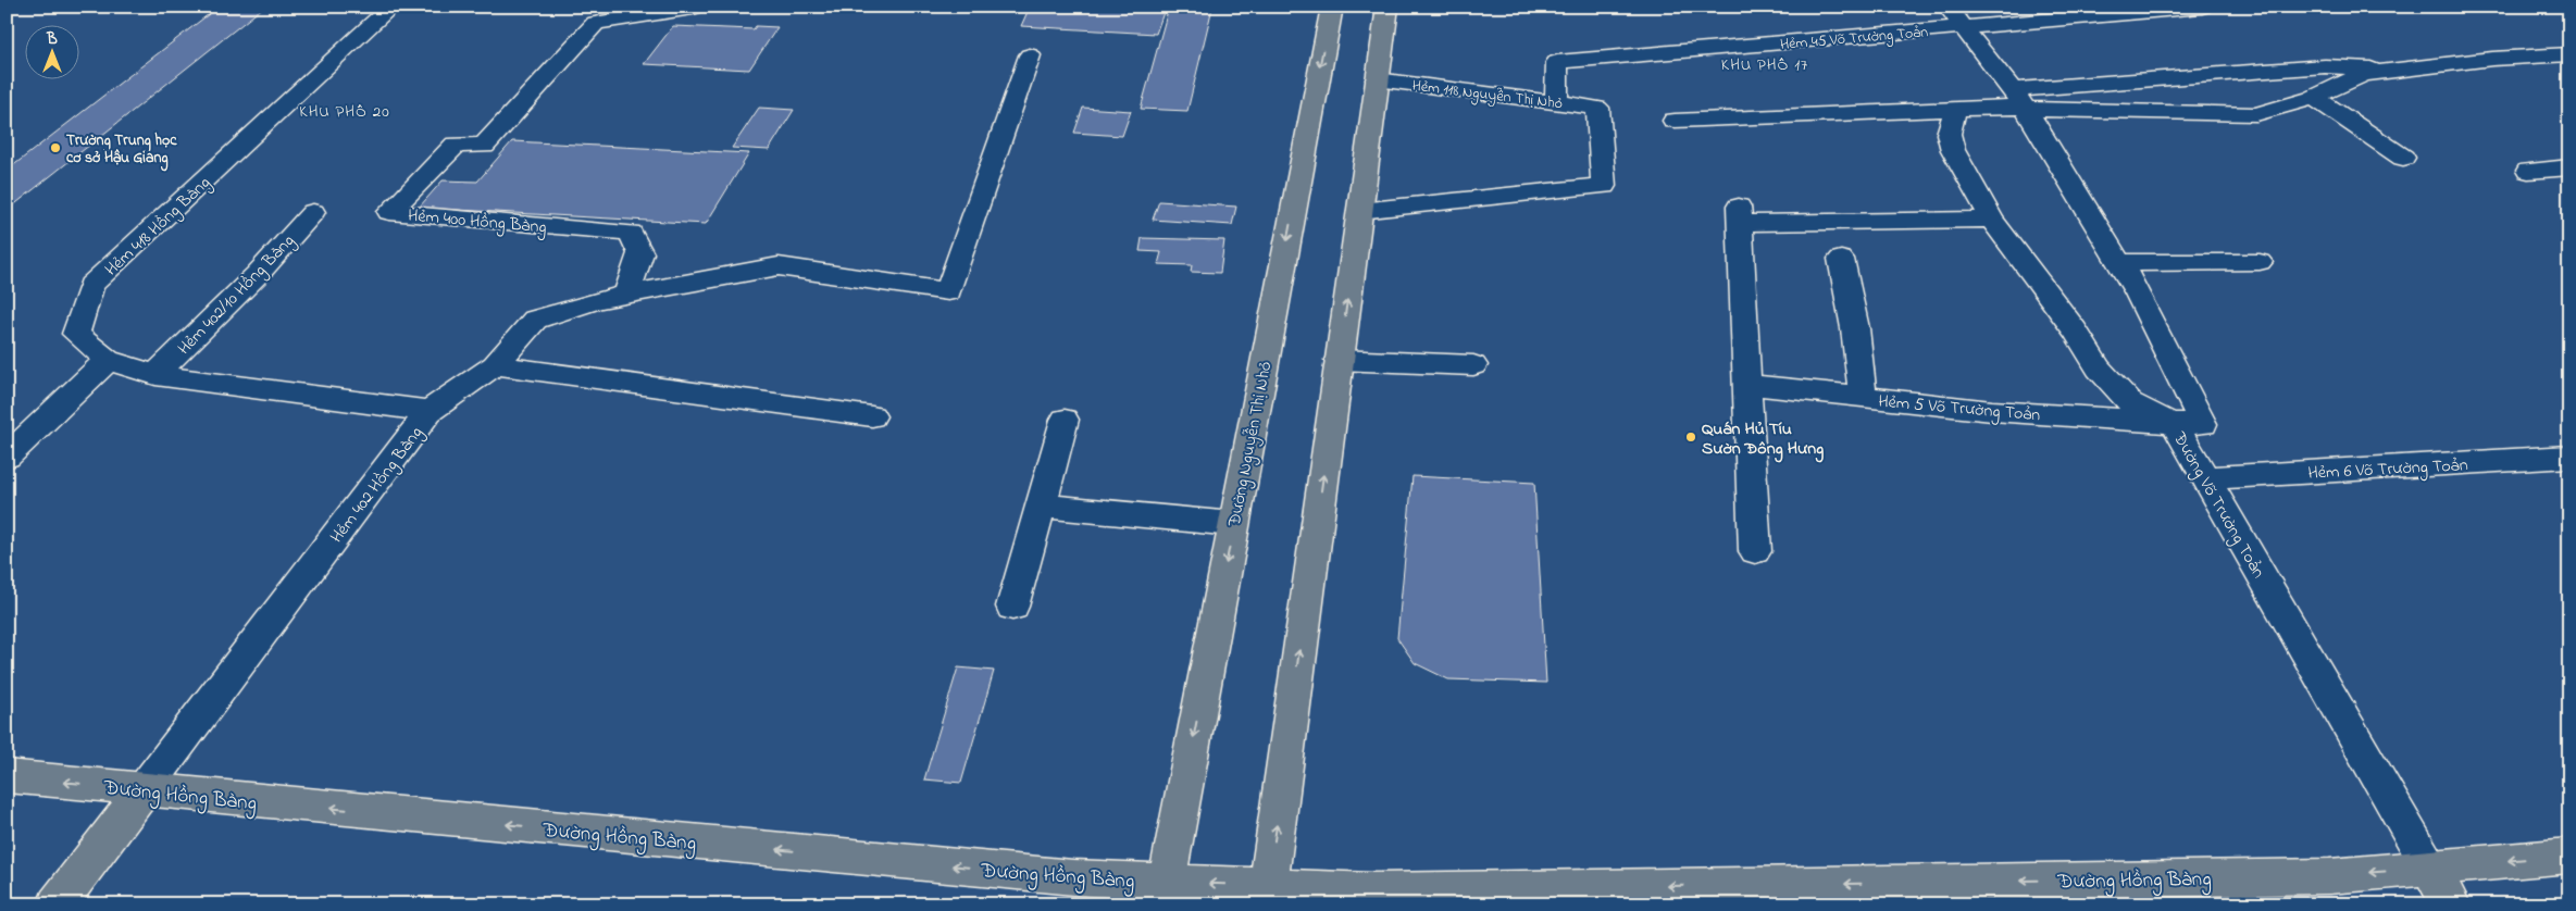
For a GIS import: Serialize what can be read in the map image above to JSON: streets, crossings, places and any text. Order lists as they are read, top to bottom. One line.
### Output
{"streets":{"main road":["Đường Nguyễn Thị Nhỏ","Đường Hồng Bàng"],"street":["Hẻm 45 Võ Trường Toản","Hẻm 118 Nguyễn Thị Nhỏ","Hẻm 400 Hồng Bàng","Hẻm 418 Hồng Bàng","Hẻm 402/10 Hồng Bàng","Hẻm 5 Võ Trường Toản","Hẻm 6 Võ Trường Toản","Hẻm 402 Hồng Bàng","Đường Võ Trường Toản"]},"crossings":[["Hẻm 45 Võ Trường Toản","Hẻm 118 Nguyễn Thị Nhỏ"],["Hẻm 45 Võ Trường Toản","Đường Võ Trường Toản"],["Hẻm 418 Hồng Bàng","Hẻm 402 Hồng Bàng"],["Hẻm 402/10 Hồng Bàng","Hẻm 402 Hồng Bàng"],["Hẻm 5 Võ Trường Toản","Đường Võ Trường Toản"],["Đường Nguyễn Thị Nhỏ","Đường Hồng Bàng"],["Hẻm 6 Võ Trường Toản","Đường Võ Trường Toản"],["Hẻm 402 Hồng Bàng","Đường Hồng Bàng"],["Đường Võ Trường Toản","Đường Hồng Bàng"]],"one_way":["Đường Hồng Bàng"],"districts":["KHU PHỐ 17","KHU PHỐ 20"],"places":["Trường Trung học cơ sở Hậu Giang","Quán Hủ Tíu Sườn Đông Hưng"],"north":"top"}
